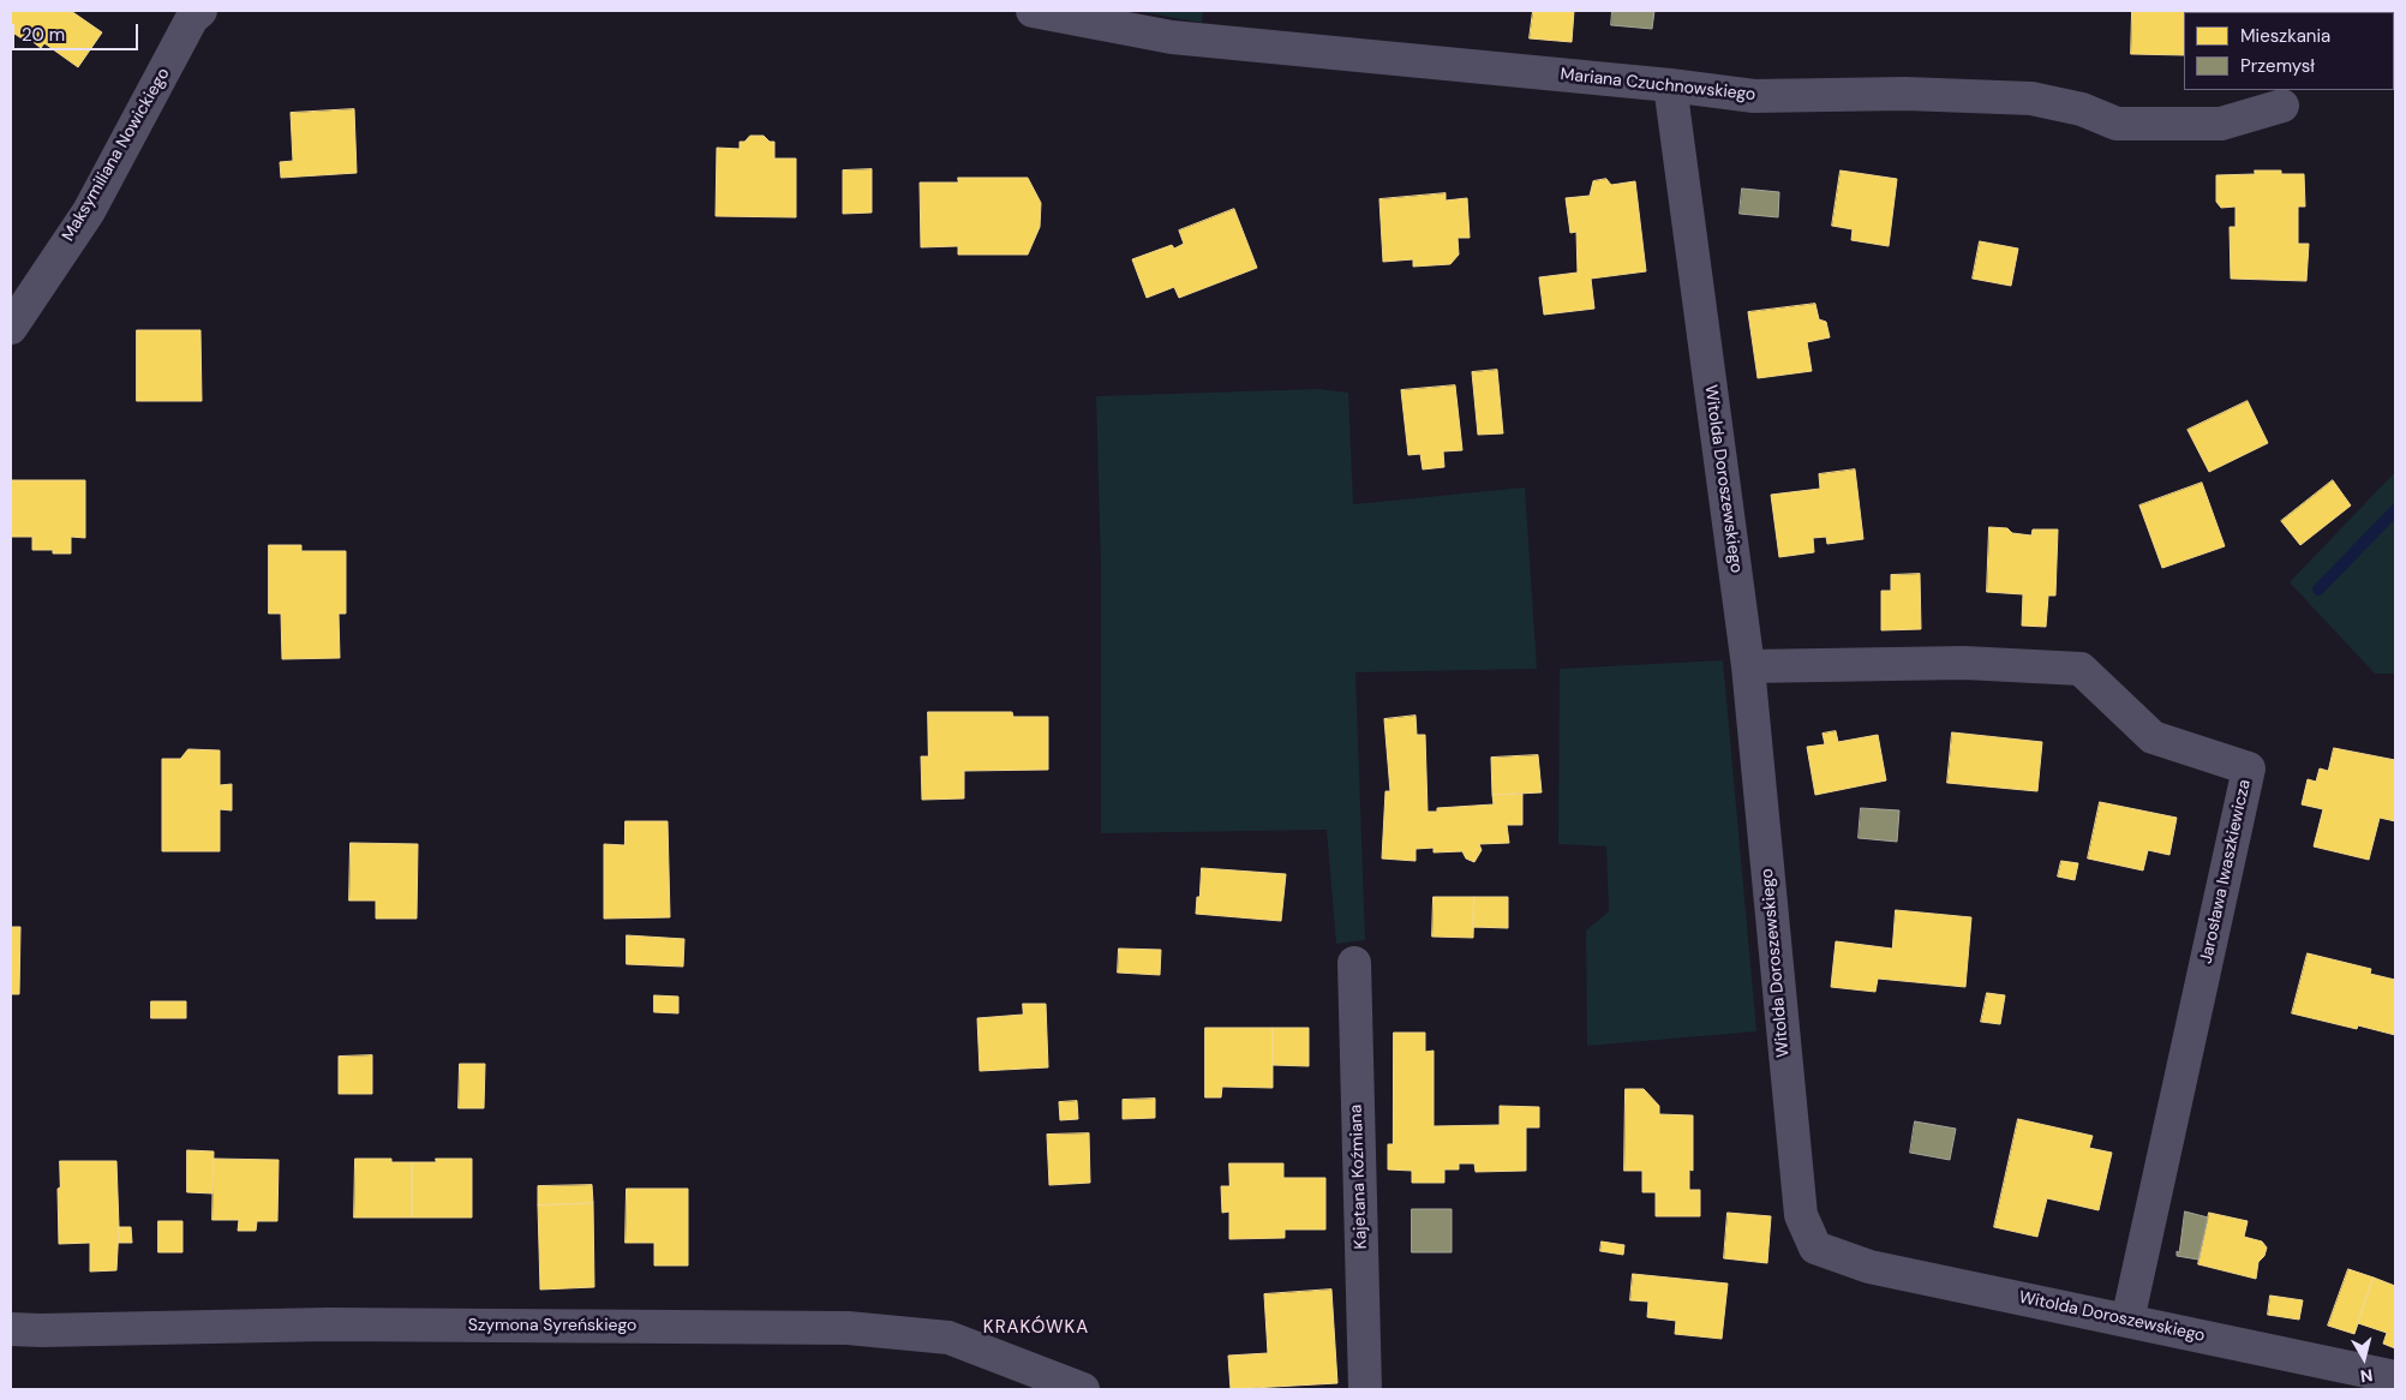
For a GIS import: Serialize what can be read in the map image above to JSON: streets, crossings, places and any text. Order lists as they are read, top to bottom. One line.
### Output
{"streets":{"street":["Mariana Czuchnowskiego","Maksymiliana Nowickiego","Witolda Doroszewskiego","Jarosława Iwaszkiewicza","Kajetana Koźmiana","Szymona Syreńskiego"]},"crossings":[["Mariana Czuchnowskiego","Witolda Doroszewskiego"],["Witolda Doroszewskiego","Jarosława Iwaszkiewicza"]],"districts":["KRAKÓWKA"],"legend":["Mieszkania","Przemysł"],"scale_bar":"20 m","north":"bottom"}
